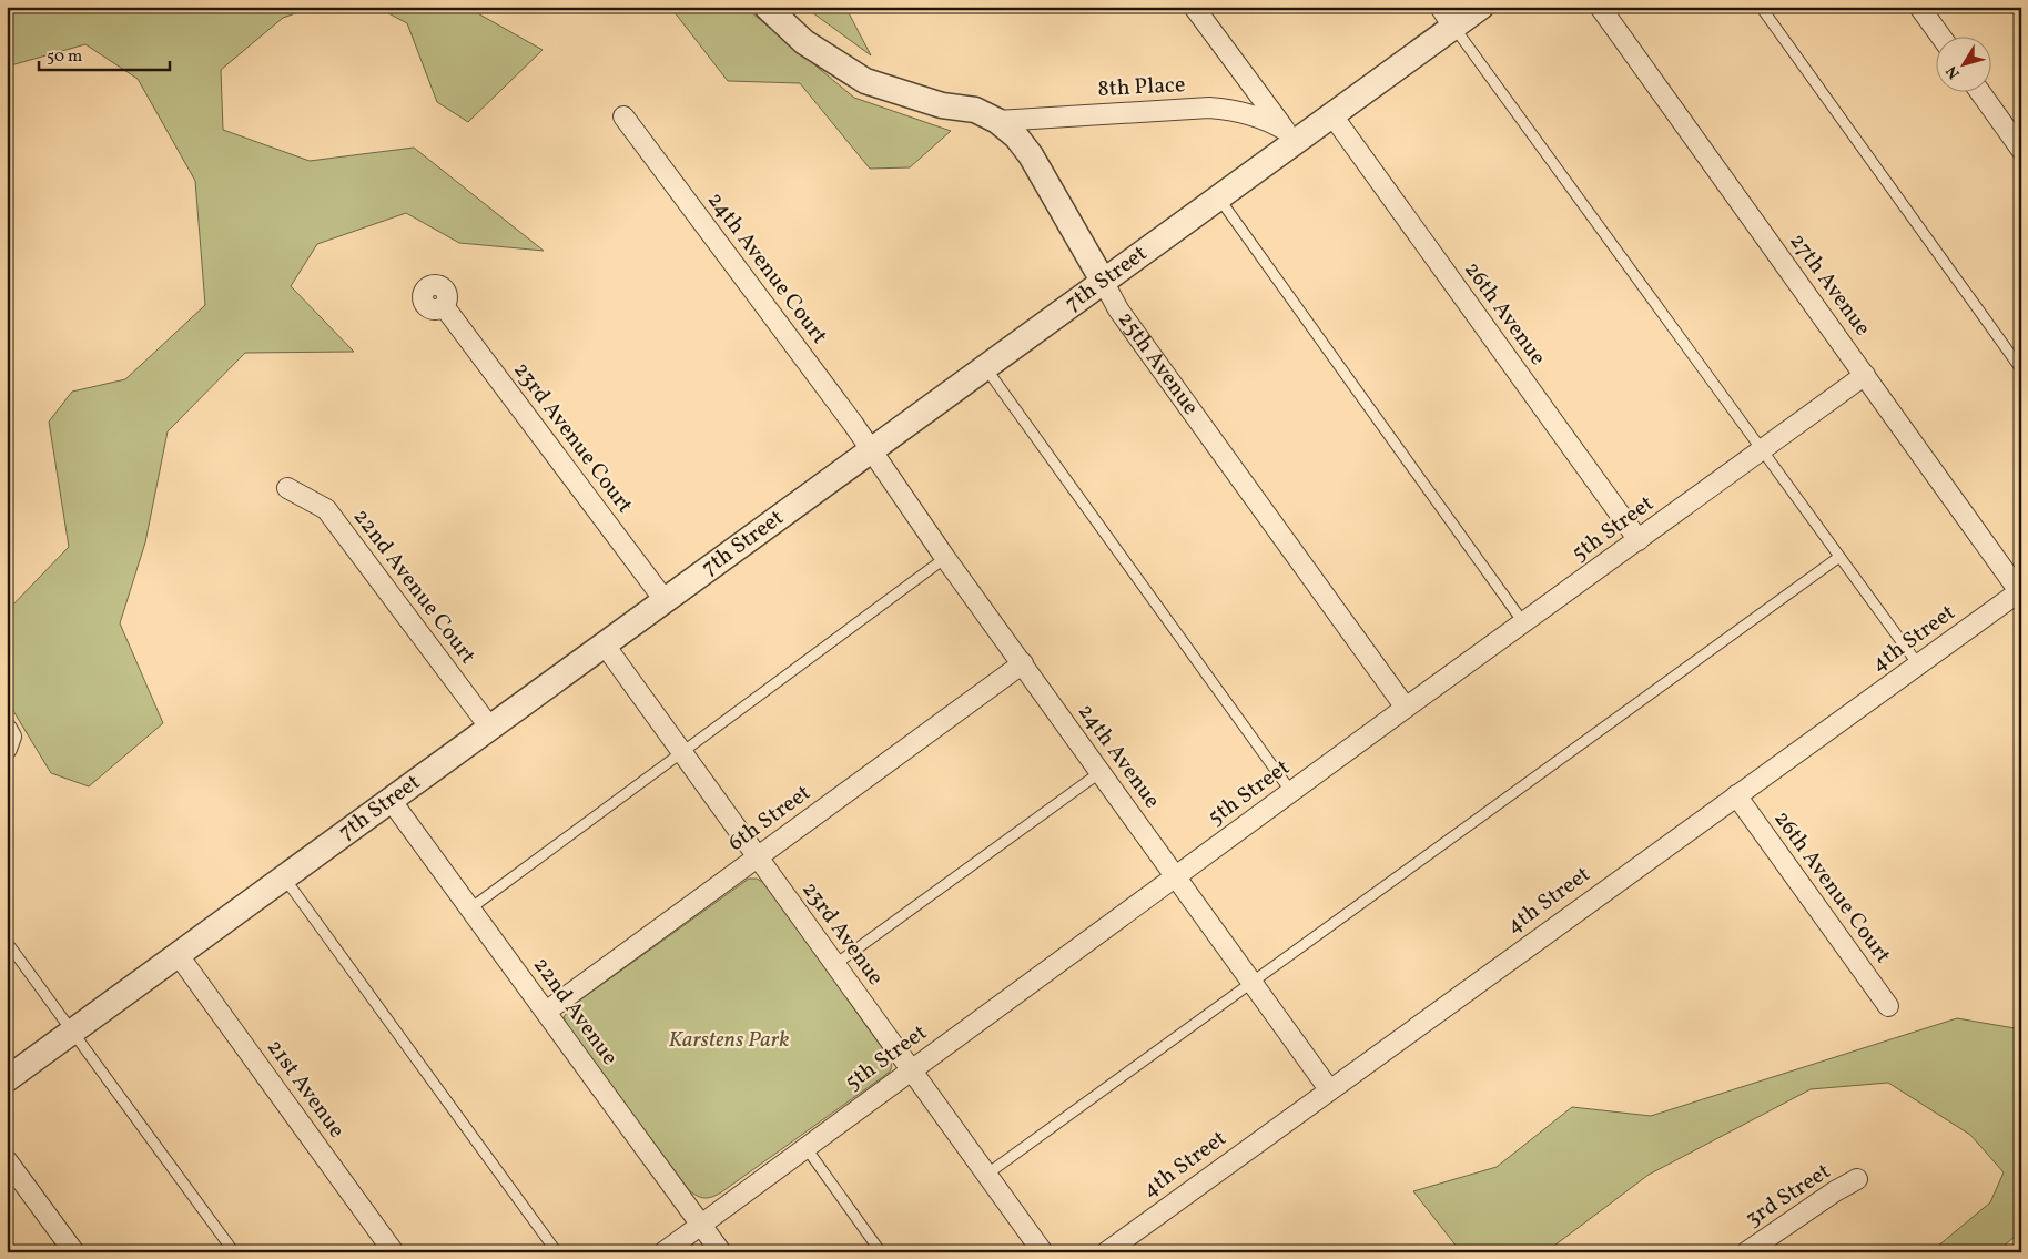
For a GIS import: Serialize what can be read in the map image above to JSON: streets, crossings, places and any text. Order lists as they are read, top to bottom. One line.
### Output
{"streets":{"street":["8th Place","24th Avenue Court","7th Street","27th Avenue","26th Avenue","25th Avenue","23rd Avenue Court","5th Street","22nd Avenue Court","4th Street","24th Avenue","6th Street","26th Avenue Court","23rd Avenue","22nd Avenue","21st Avenue","3rd Street"]},"crossings":[["8th Place","7th Street"],["8th Place","25th Avenue"],["24th Avenue Court","7th Street"],["24th Avenue Court","24th Avenue"],["7th Street","26th Avenue"],["7th Street","25th Avenue"],["7th Street","23rd Avenue Court"],["7th Street","22nd Avenue Court"],["7th Street","24th Avenue"],["7th Street","23rd Avenue"],["7th Street","22nd Avenue"],["7th Street","21st Avenue"],["27th Avenue","5th Street"],["27th Avenue","4th Street"],["26th Avenue","5th Street"],["25th Avenue","5th Street"],["5th Street","24th Avenue"],["5th Street","23rd Avenue"],["5th Street","22nd Avenue"],["4th Street","24th Avenue"],["4th Street","26th Avenue Court"],["24th Avenue","6th Street"],["6th Street","23rd Avenue"],["6th Street","22nd Avenue"]],"parks":["Karstens Park"],"scale_bar":"50 m","north":"bottom left"}
